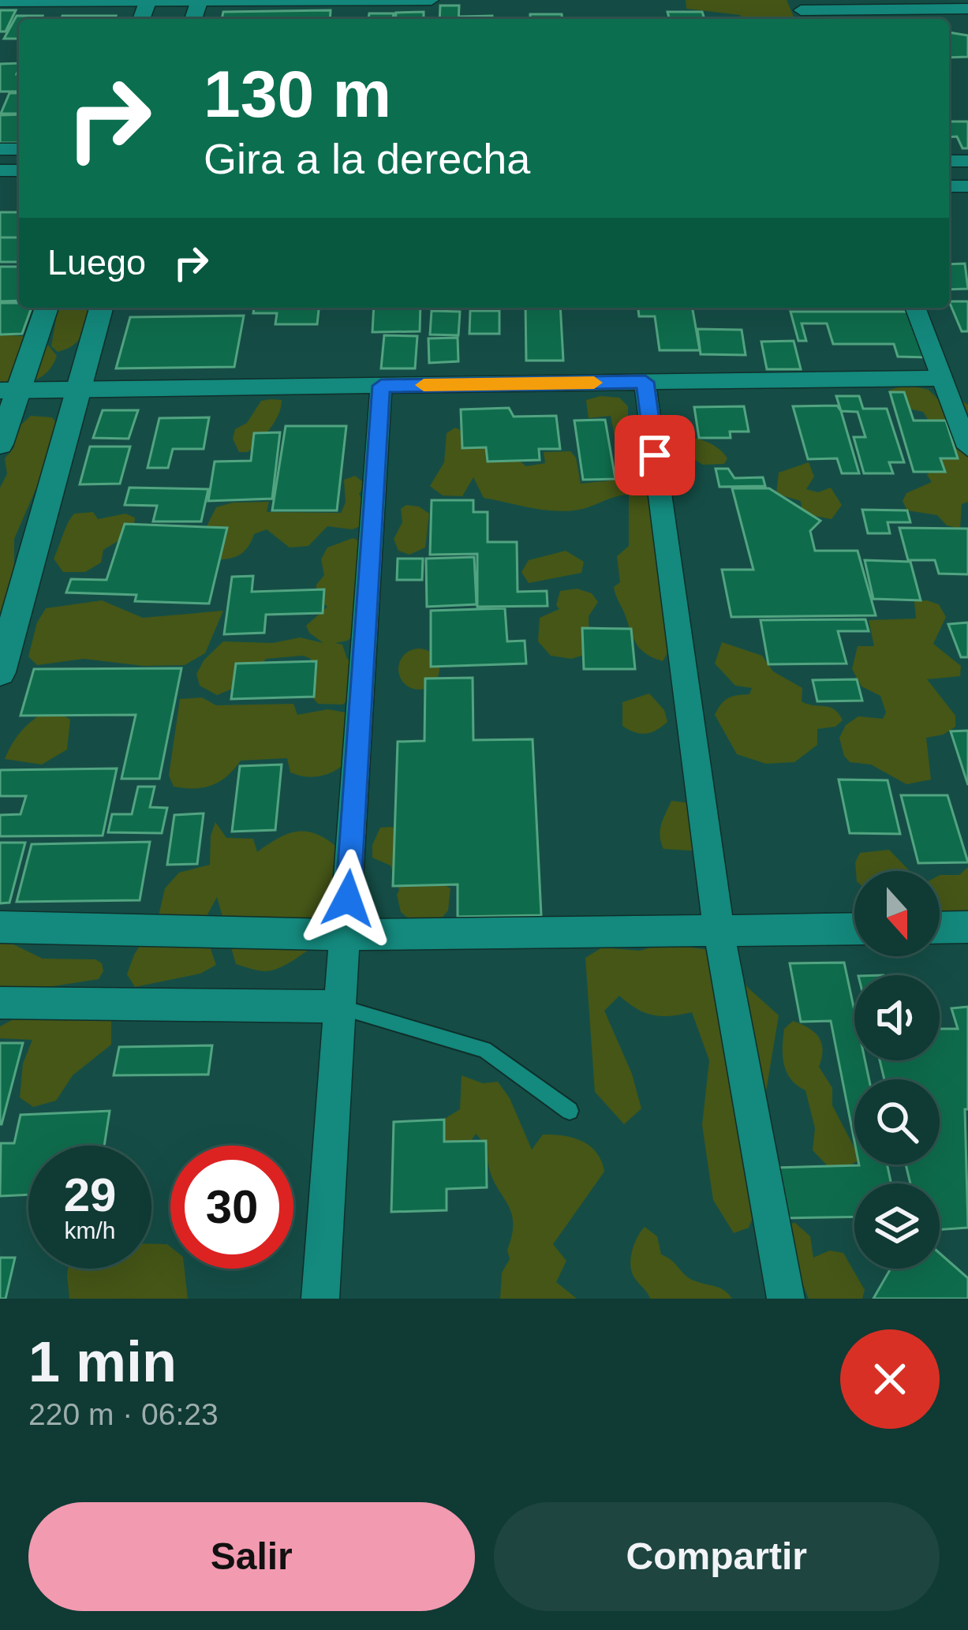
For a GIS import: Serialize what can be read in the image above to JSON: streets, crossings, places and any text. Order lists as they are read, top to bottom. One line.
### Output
{"north":"bottom","page":{"turn":["130 m","Gira a la derecha"],"then":"Luego","speed":"29 km/h","limit":"30","heading":["1 min","220 m · 06:23"],"buttons":["Salir","Compartir"]}}
